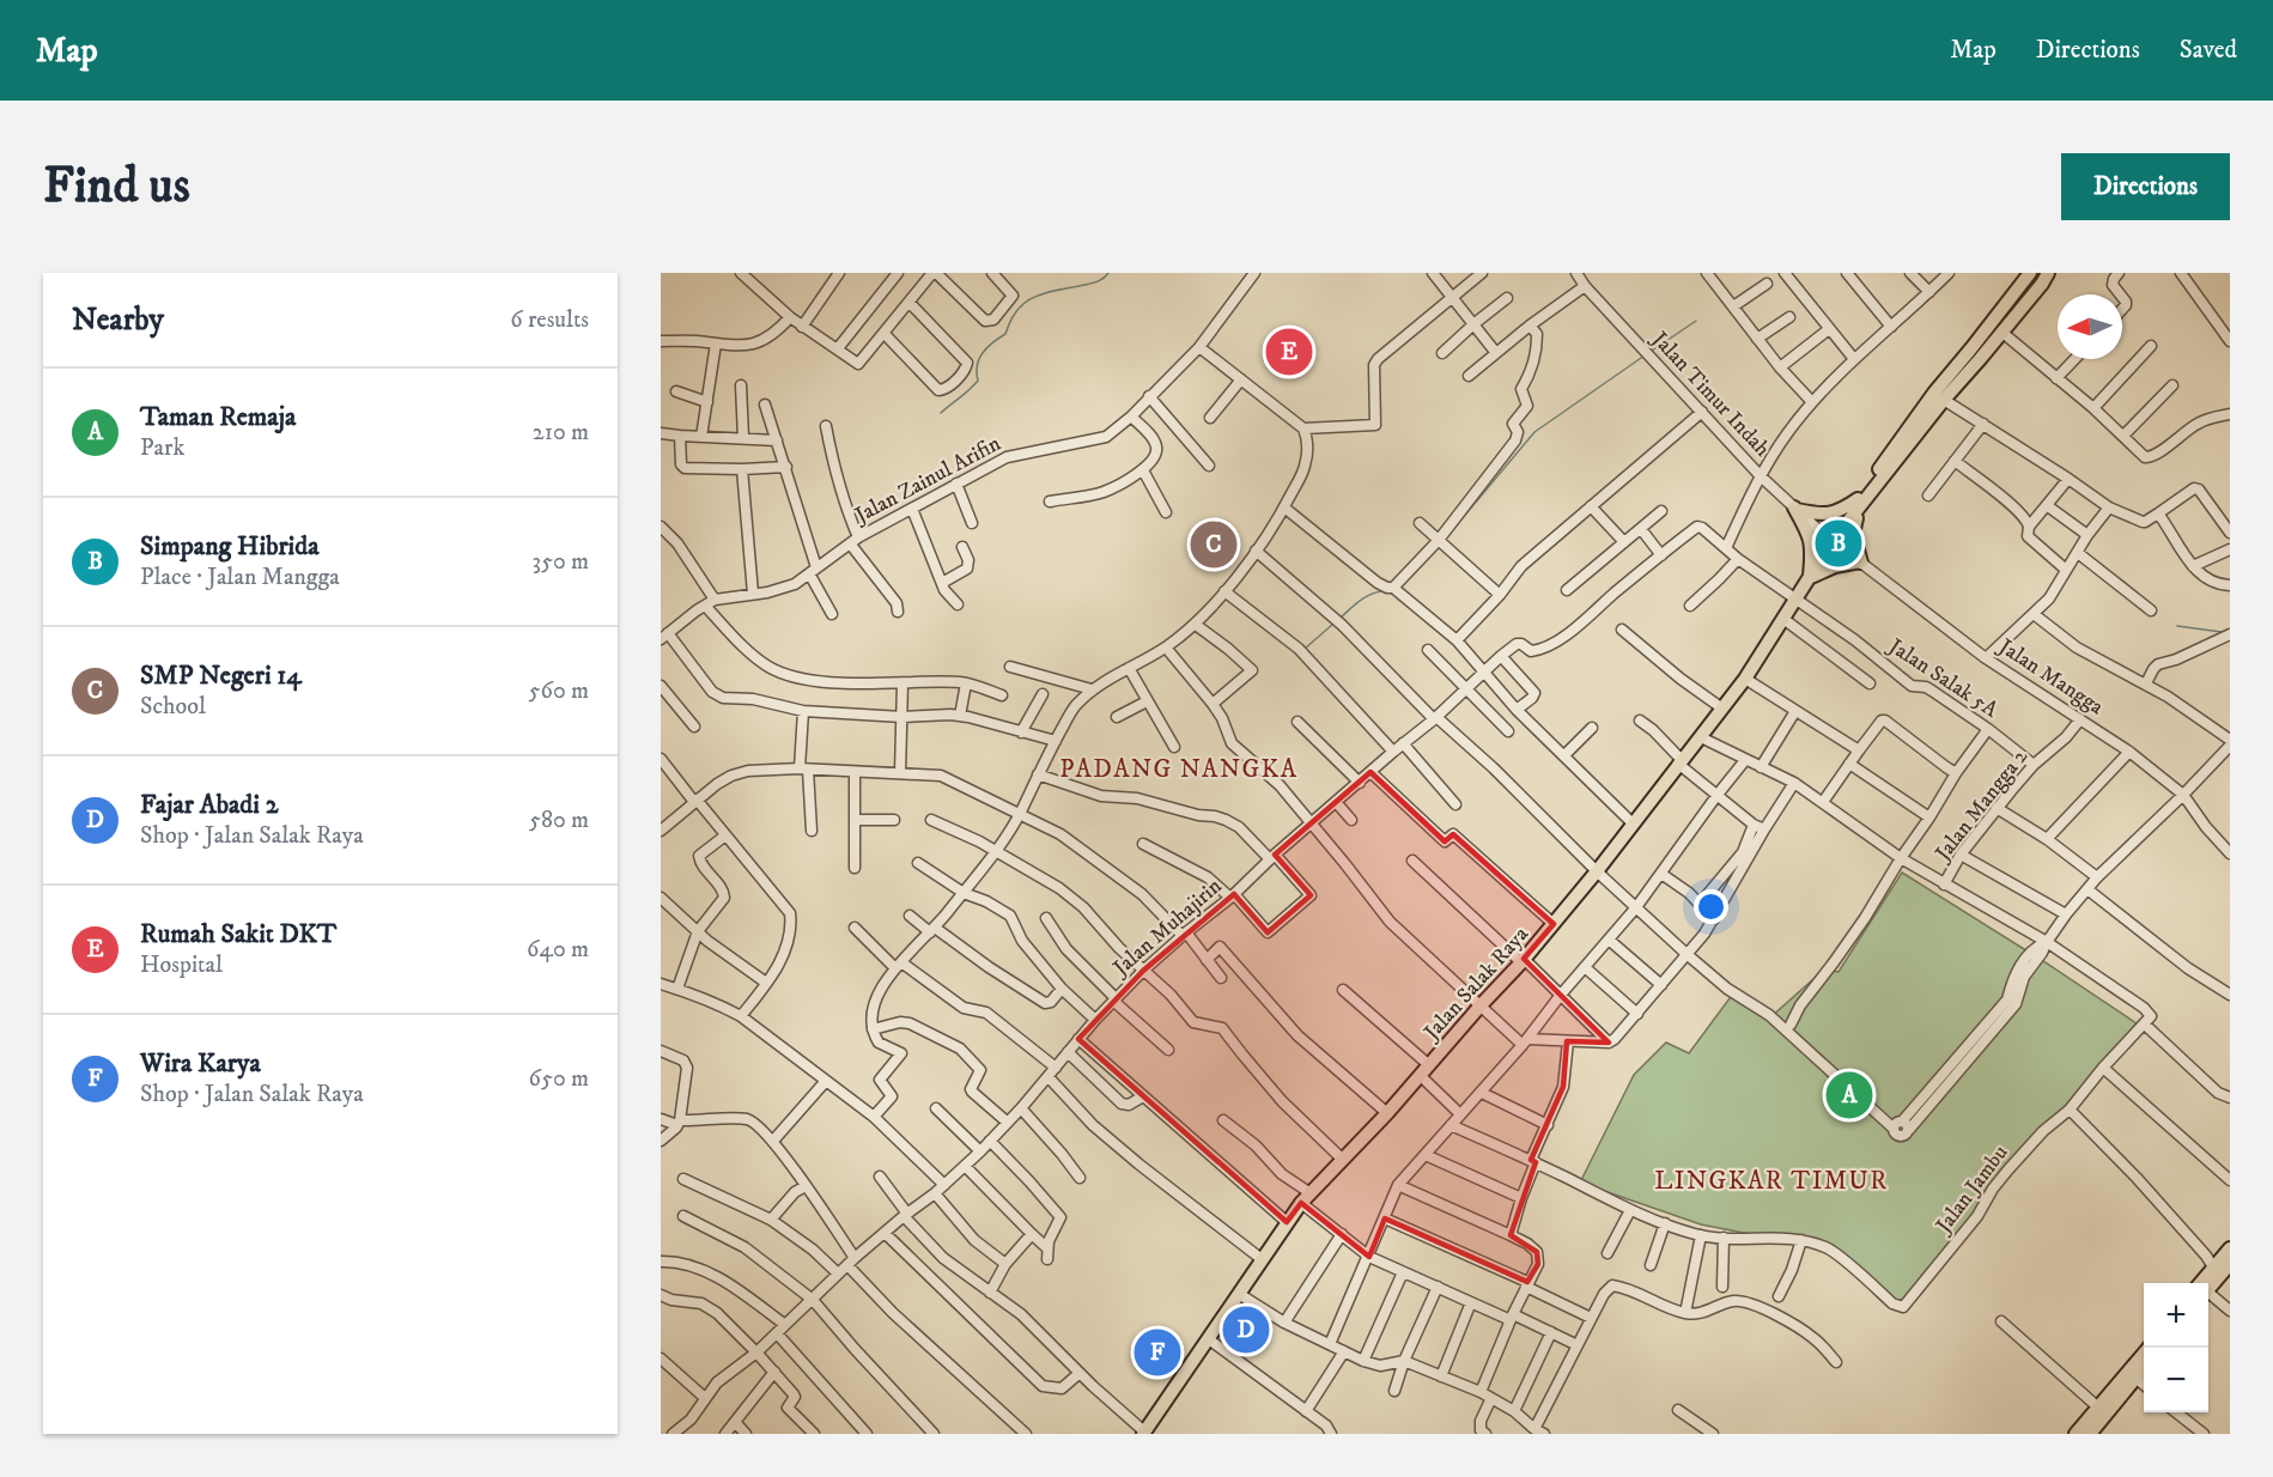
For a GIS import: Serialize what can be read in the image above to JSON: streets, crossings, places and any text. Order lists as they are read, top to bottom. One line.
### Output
{"streets":{"main road":["Jalan Salak Raya"],"street":["Jalan Timur Indah","Jalan Zainul Arifin","Jalan Mangga","Jalan Salak 5A","Jalan Mangga 2","Jalan Muhajirin","Jalan Jambu"]},"crossings":[["Jalan Timur Indah","Jalan Mangga"],["Jalan Timur Indah","Jalan Salak Raya"],["Jalan Mangga","Jalan Mangga 2"],["Jalan Mangga","Jalan Salak Raya"],["Jalan Salak 5A","Jalan Mangga 2"],["Jalan Salak 5A","Jalan Salak Raya"]],"districts":["PADANG NANGKA","LINGKAR TIMUR"],"north":"left","page":{"header":"Map","nav":["Map","Directions","Saved"],"buttons":"Directions","title":"Find us","heading":["Nearby","6 results"],"pins":["E","B","C","A","D","F"],"list":[{"mark":"A","name":"Taman Remaja","note":"Park","value":"210 m"},{"mark":"B","name":"Simpang Hibrida","note":"Place · Jalan Mangga","value":"350 m"},{"mark":"C","name":"SMP Negeri 14","note":"School","value":"560 m"},{"mark":"D","name":"Fajar Abadi 2","note":"Shop · Jalan Salak Raya","value":"580 m"},{"mark":"E","name":"Rumah Sakit DKT","note":"Hospital","value":"640 m"},{"mark":"F","name":"Wira Karya","note":"Shop · Jalan Salak Raya","value":"650 m"}],"map_buttons":["+","−"]}}
